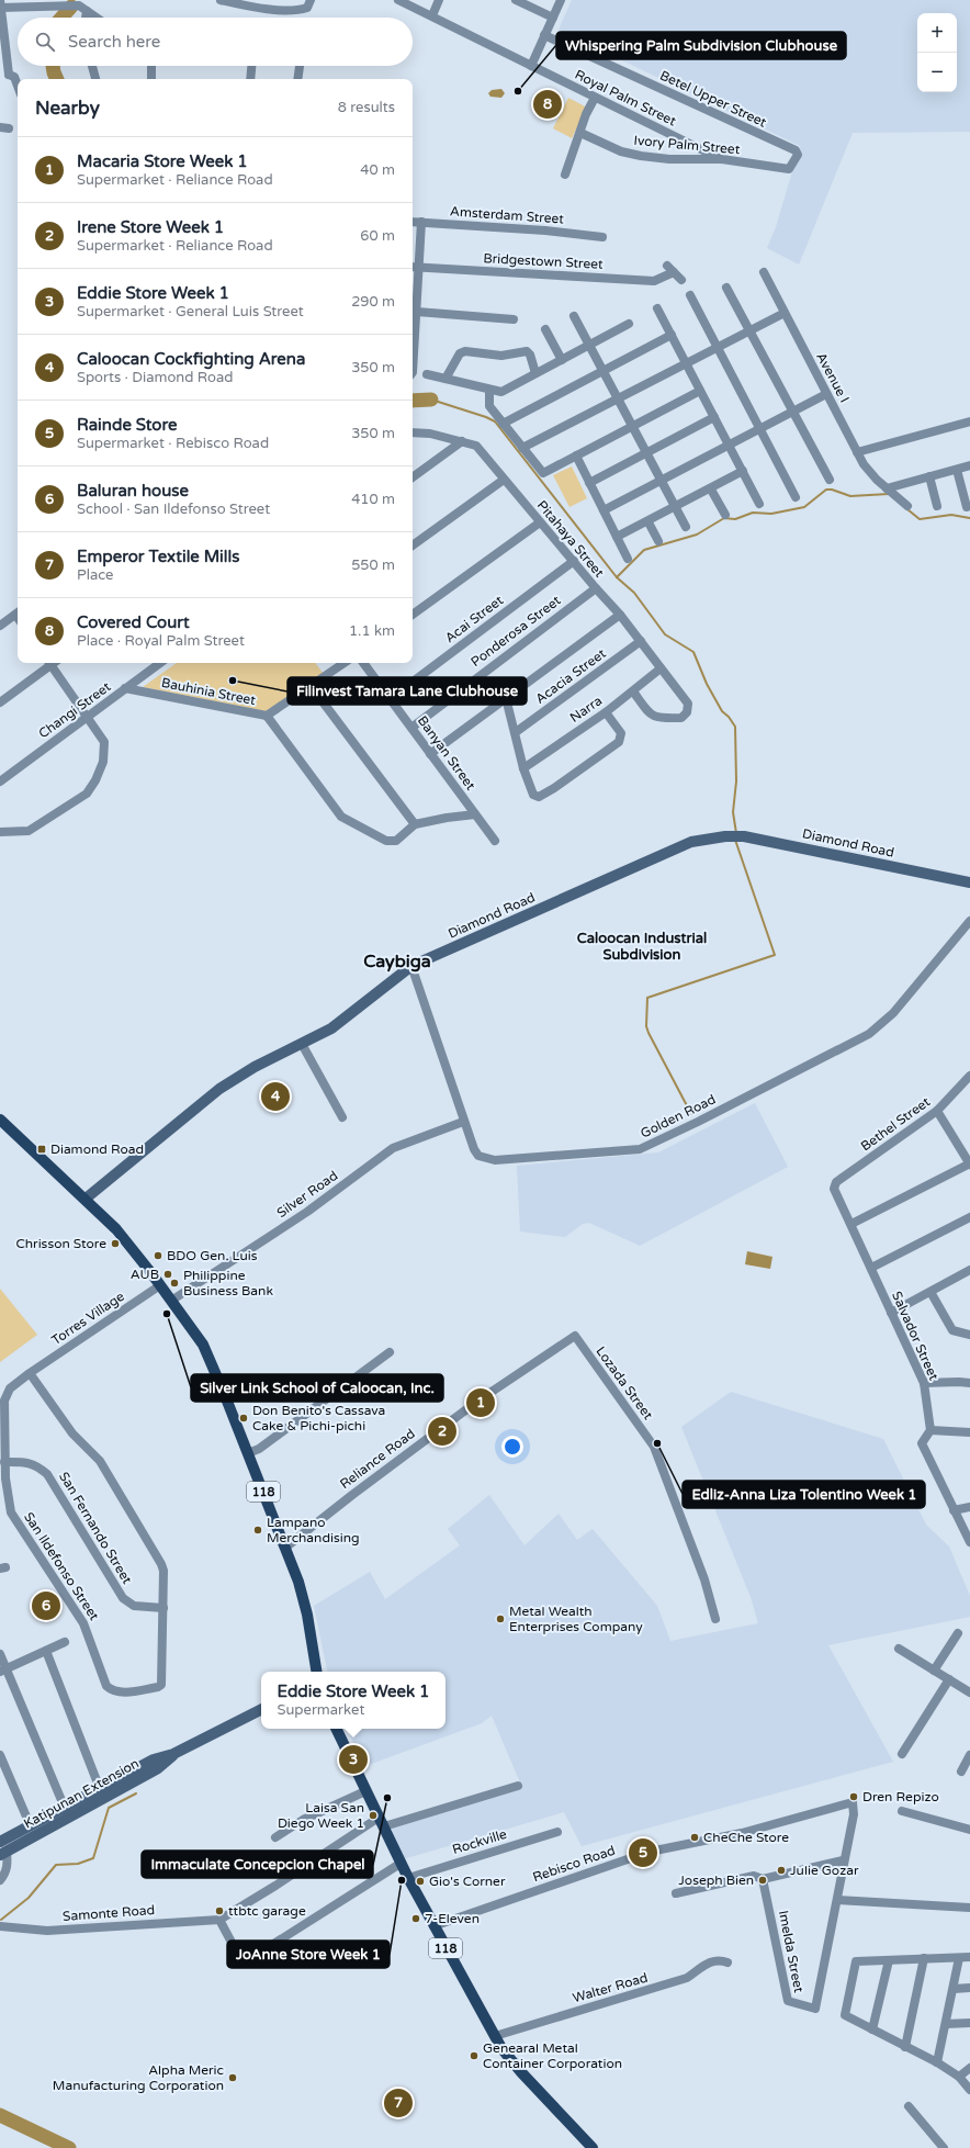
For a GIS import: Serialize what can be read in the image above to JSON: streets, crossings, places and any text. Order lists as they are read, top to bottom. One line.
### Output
{"streets":{"main road":["Diamond Road","118","Katipunan Extension"],"street":["Royal Palm Street","Betel Upper Street","Ivory Palm Street","Amsterdam Street","Bridgestown Street","Avenue I","Pitahaya Street","Acai Street","Ponderosa Street","Acacia Street","Bauhinia Street","Narra","Changi Street","Banyan Street","Golden Road","Bethel Street","Silver Road","Torres Village","Salvador Street","Lozada Street","Reliance Road","San Fernando Street","San Ildefonso Street","Rockville","Rebisco Road","Samonte Road","Imelda Street","Walter Road"]},"crossings":[["Royal Palm Street","Ivory Palm Street"],["Betel Upper Street","Ivory Palm Street"],["Pitahaya Street","Acai Street"],["Pitahaya Street","Ponderosa Street"],["Pitahaya Street","Acacia Street"],["Pitahaya Street","Narra"],["Acai Street","Banyan Street"],["Ponderosa Street","Banyan Street"],["Bauhinia Street","Changi Street"],["Diamond Road","Golden Road"],["Diamond Road","118"],["Golden Road","Silver Road"],["Bethel Street","Salvador Street"],["Silver Road","118"],["Torres Village","118"],["Torres Village","San Ildefonso Street"],["Lozada Street","Reliance Road"],["Reliance Road","118"],["118","Rockville"],["118","Rebisco Road"],["118","Samonte Road"],["118","Walter Road"],["San Fernando Street","San Ildefonso Street"]],"districts":["Caloocan Industrial Subdivision","Caybiga"],"places":{"other":["Whispering Palm Subdivision Clubhouse","Filinvest Tamara Lane Clubhouse","Chrisson Store","BDO Gen. Luis","AUB","Philippine Business Bank","Silver Link School of Caloocan, Inc.","Don Benito's Cassava Cake & Pichi-pichi","Edliz-Anna Liza Tolentino Week 1","Lampano Merchandising","Metal Wealth Enterprises Company","Dren Repizo","Immaculate Concepcion Chapel","Laisa San Diego Week 1","CheChe Store","Julie Gozar","JoAnne Store Week 1","Joseph Bien","Gio's Corner","ttbtc garage","7-Eleven","Genearal Metal Container Corporation","Alpha Meric Manufacturing Corporation"],"transit":["Diamond Road"]},"page":{"map_buttons":["+","−"],"search":"Search here","heading":["Nearby","8 results"],"pins":["8","4","1","2","6","3","5","7"],"list":[{"mark":"1","name":"Macaria Store Week 1","note":"Supermarket · Reliance Road","value":"40 m"},{"mark":"2","name":"Irene Store Week 1","note":"Supermarket · Reliance Road","value":"60 m"},{"mark":"3","name":"Eddie Store Week 1","note":"Supermarket · General Luis Street","value":"290 m"},{"mark":"4","name":"Caloocan Cockfighting Arena","note":"Sports · Diamond Road","value":"350 m"},{"mark":"5","name":"Rainde Store","note":"Supermarket · Rebisco Road","value":"350 m"},{"mark":"6","name":"Baluran house","note":"School · San Ildefonso Street","value":"410 m"},{"mark":"7","name":"Emperor Textile Mills","note":"Place","value":"550 m"},{"mark":"8","name":"Covered Court","note":"Place · Royal Palm Street","value":"1.1 km"}],"popup":["Eddie Store Week 1","Supermarket"]}}
